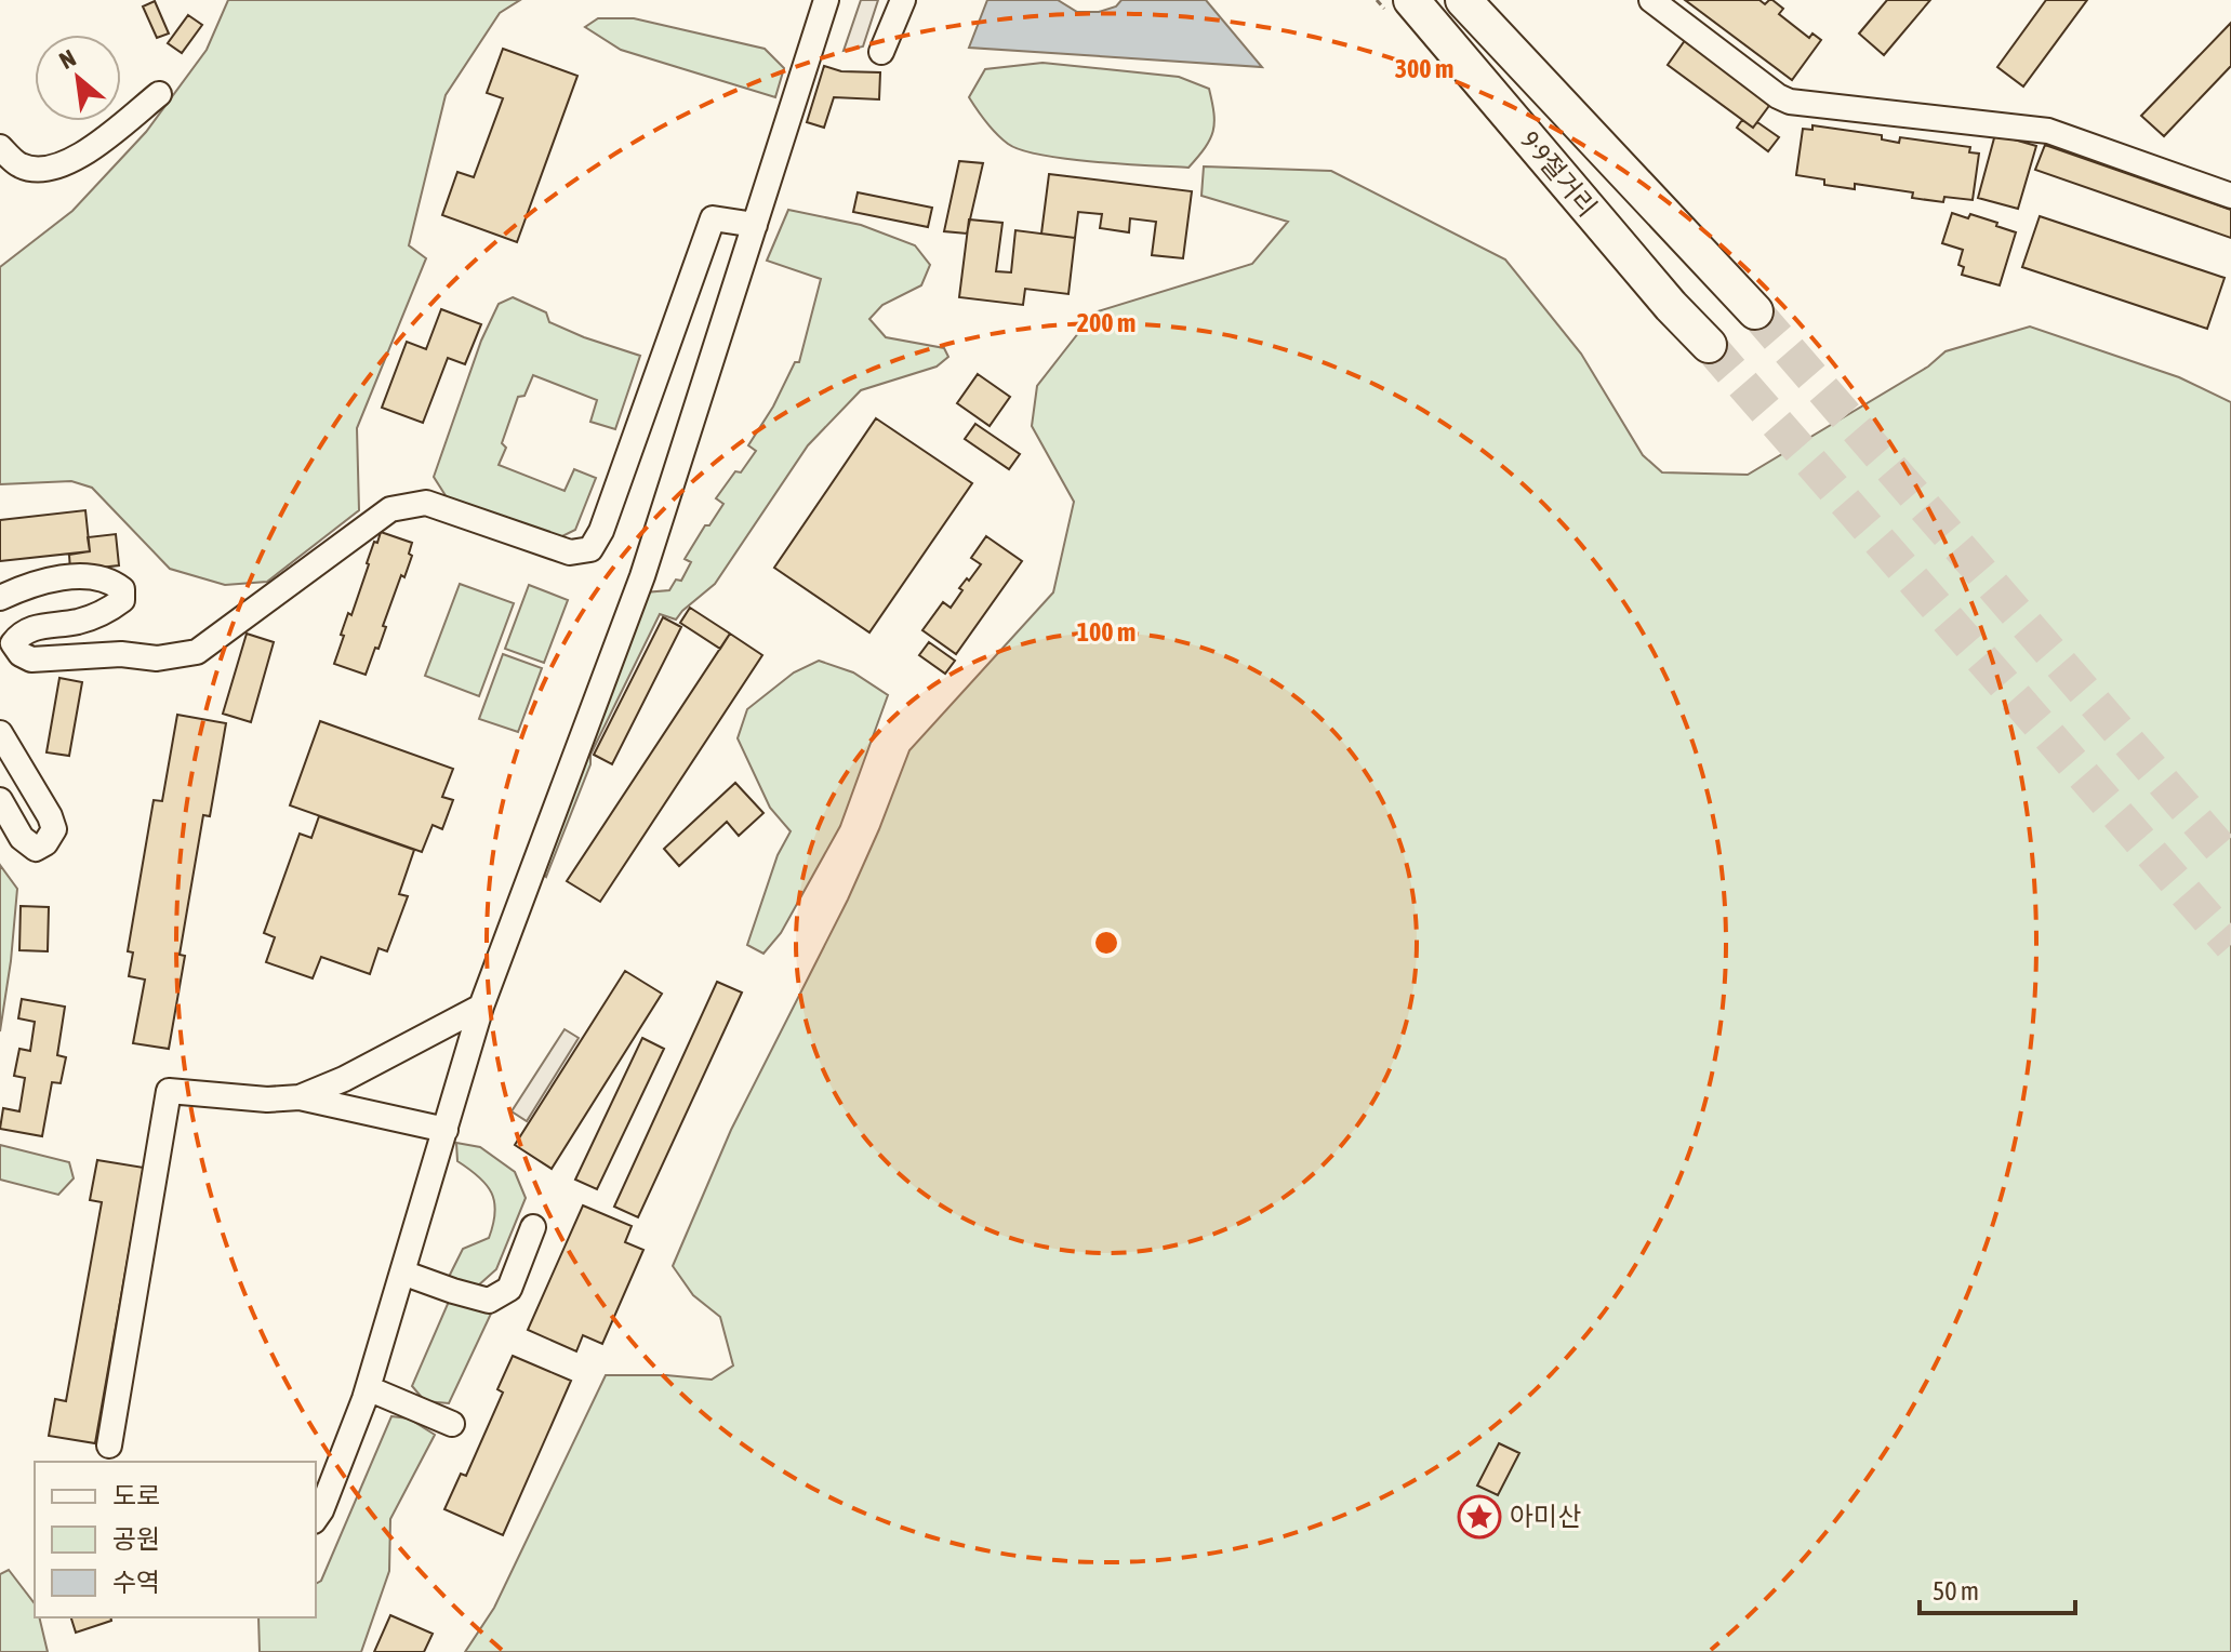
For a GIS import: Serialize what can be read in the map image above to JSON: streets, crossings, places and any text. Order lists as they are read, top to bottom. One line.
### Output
{"streets":{"highway":["9·9절거리"]},"places":{"place":["아미산"]},"legend":["도로","공원","수역"],"scale_bar":"50 m","north":"top left","rings":["300 m","200 m","100 m"]}
